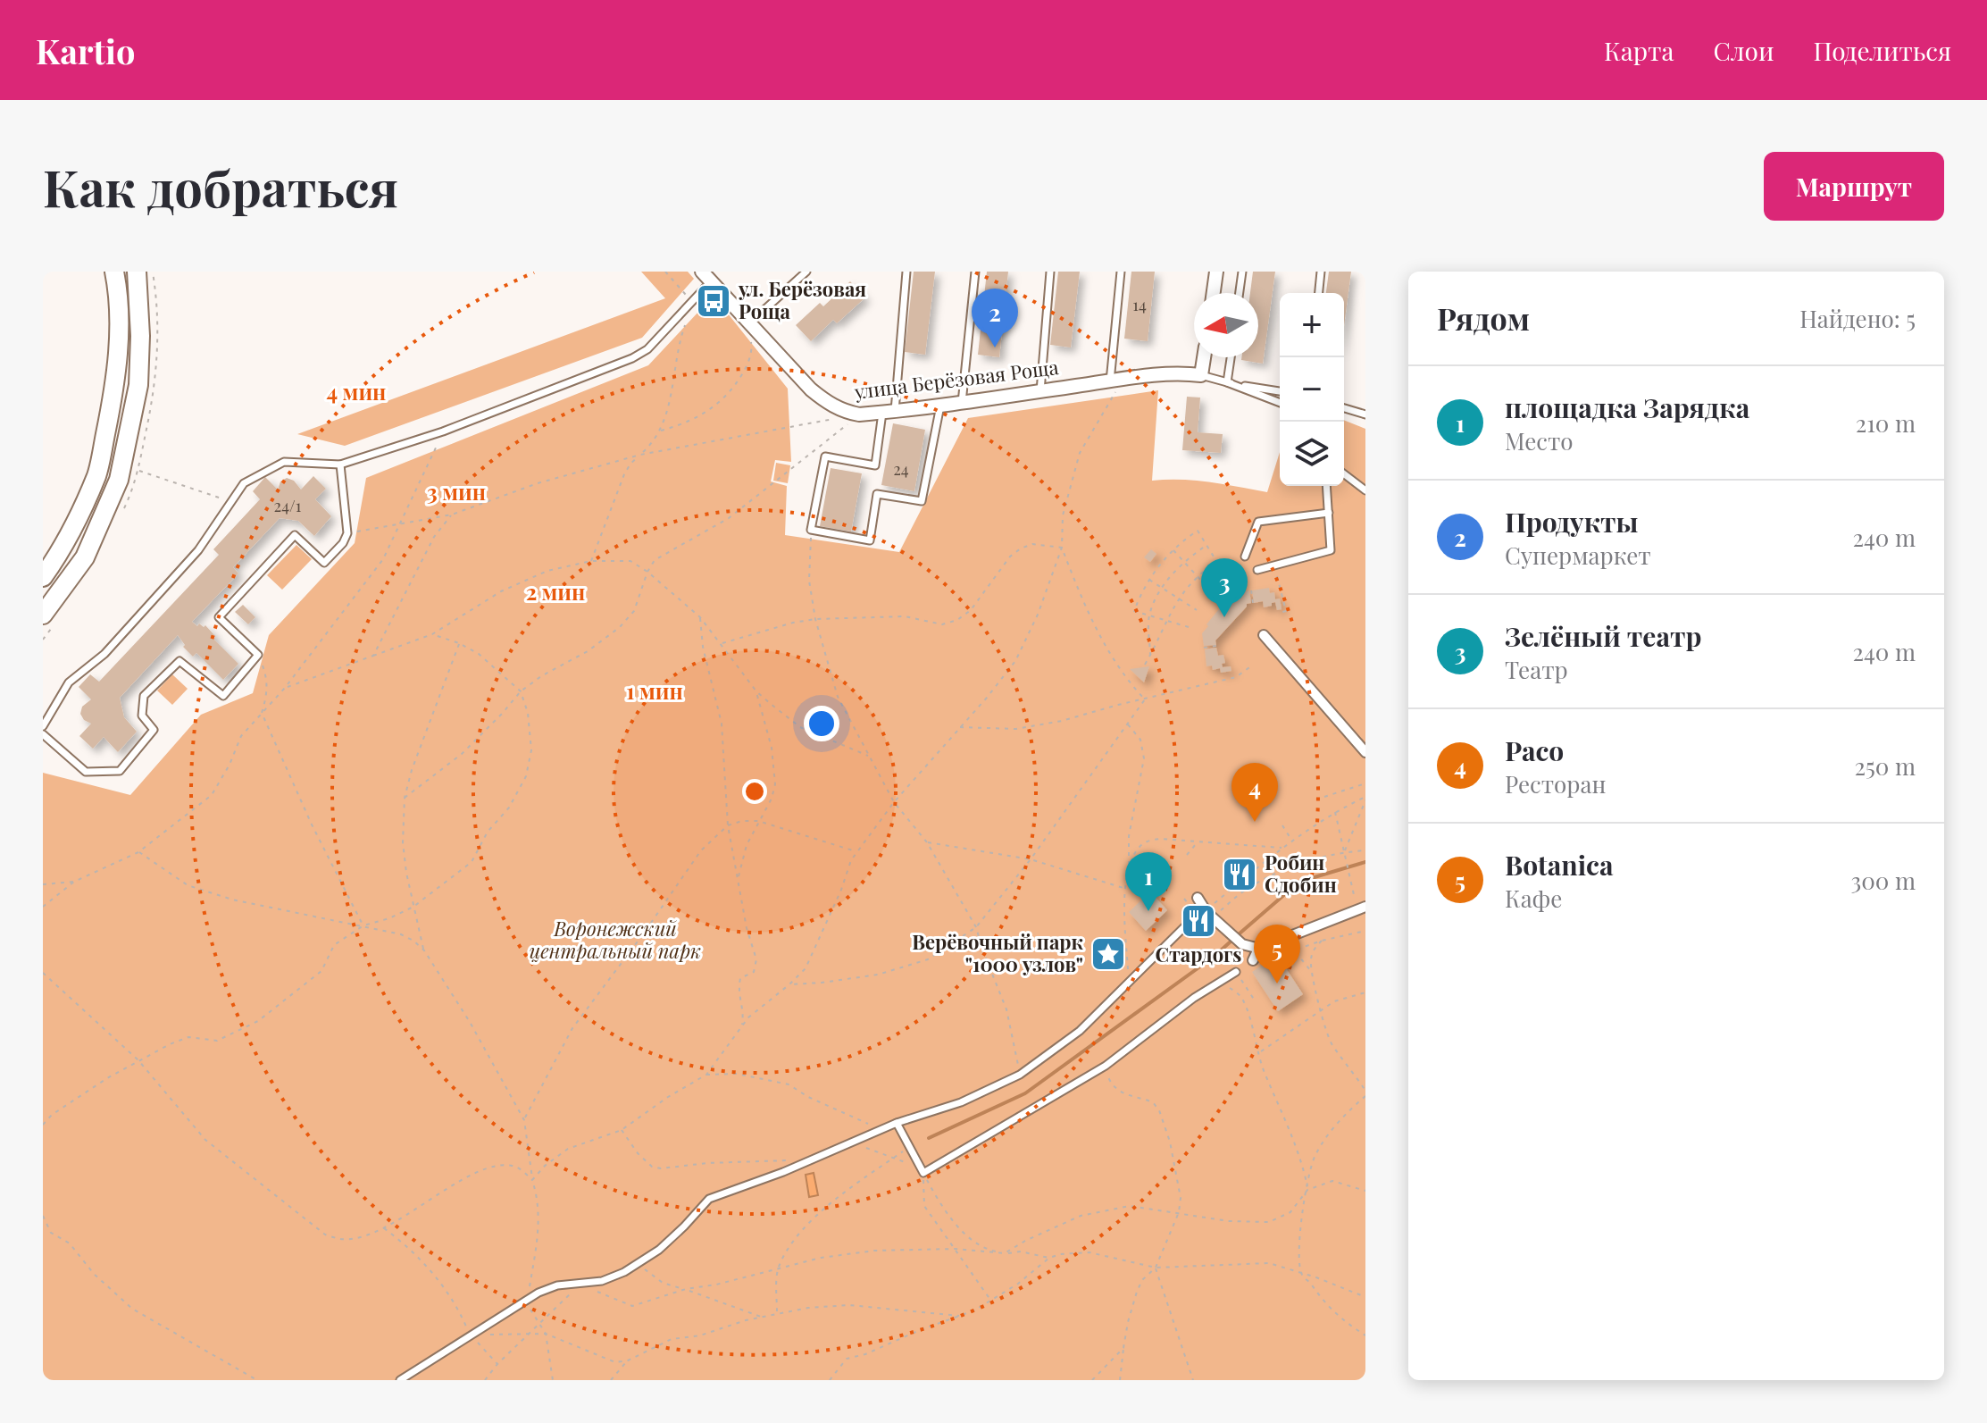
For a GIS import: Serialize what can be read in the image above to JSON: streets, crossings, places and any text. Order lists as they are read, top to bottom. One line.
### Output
{"streets":{"street":["улица Берёзовая Роща"]},"parks":["Воронежский центральный парк"],"places":{"bus stop":["ул. Берёзовая Роща"],"restaurant":["Робин Сдобин","Стардогs"],"place":["Верёвочный парк \"1000 узлов\""]},"house_numbers":["14","24","24/1"],"north":"left","page":{"header":"Kartio","nav":["Карта","Слои","Поделиться"],"buttons":"Маршрут","title":"Как добраться","heading":["Рядом","Найдено: 5"],"pins":["2","3","4","1","5"],"map_buttons":["+","−"],"list":[{"mark":"1","name":"площадка Зарядка","note":"Место","value":"210 m"},{"mark":"2","name":"Продукты","note":"Супермаркет","value":"240 m"},{"mark":"3","name":"Зелёный театр","note":"Театр","value":"240 m"},{"mark":"4","name":"Paco","note":"Ресторан","value":"250 m"},{"mark":"5","name":"Botanica","note":"Кафе","value":"300 m"}]},"rings":["4 мин","3 мин","2 мин","1 мин"]}
